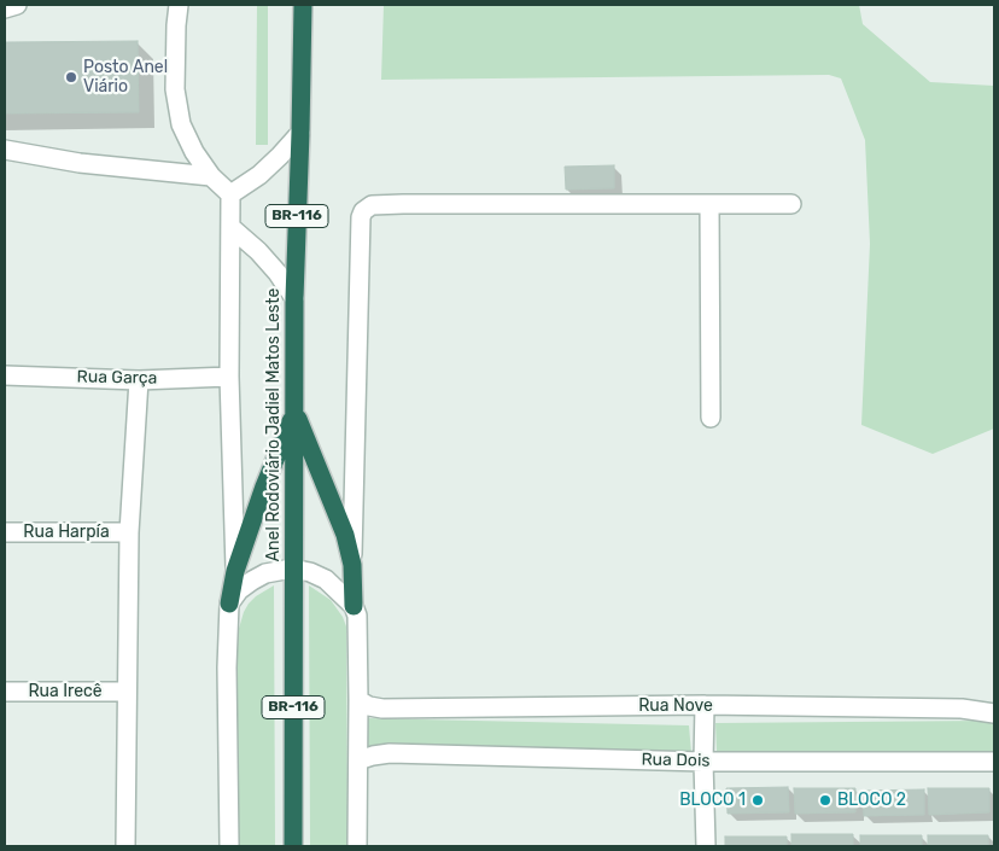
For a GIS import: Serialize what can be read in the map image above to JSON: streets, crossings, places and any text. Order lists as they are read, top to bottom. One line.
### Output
{"streets":{"highway":["BR-116","Anel Rodoviário Jadiel Matos Leste"],"street":["Rua Garça","Rua Harpía","Rua Irecê","Rua Nove","Rua Dois"]},"places":["Posto Anel Viário","BLOCO 1","BLOCO 2"]}
